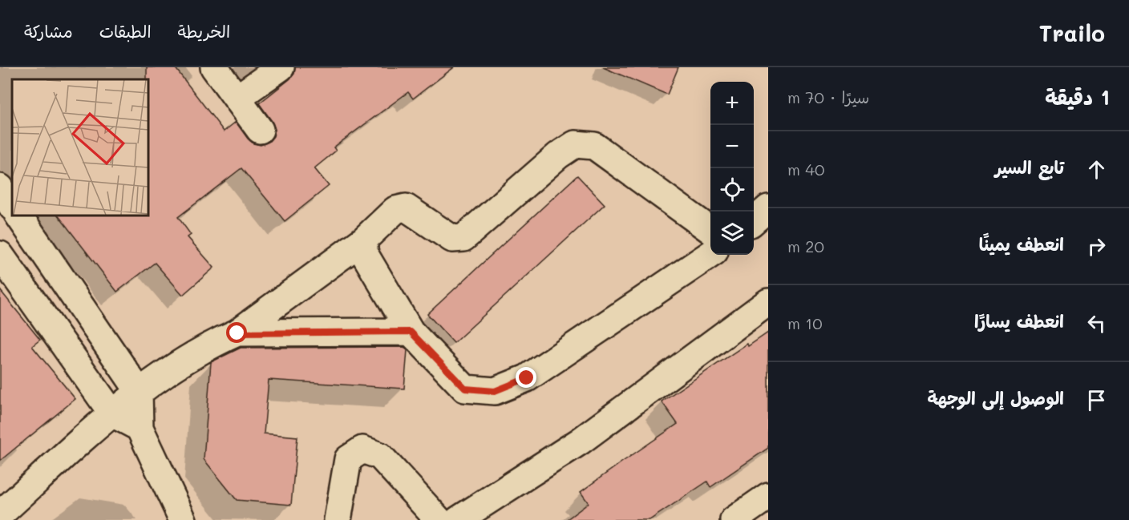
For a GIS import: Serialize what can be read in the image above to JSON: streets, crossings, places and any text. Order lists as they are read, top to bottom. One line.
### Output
{"page":{"header":"Trailo","nav":["الخريطة","الطبقات","مشاركة"],"heading":["1 دقيقة","سيرًا · 70 m"],"map_buttons":["+","−"],"list":[["تابع السير","40 m"],["انعطف يمينًا","20 m"],["انعطف يسارًا","10 m"],"الوصول إلى الوجهة"]}}
